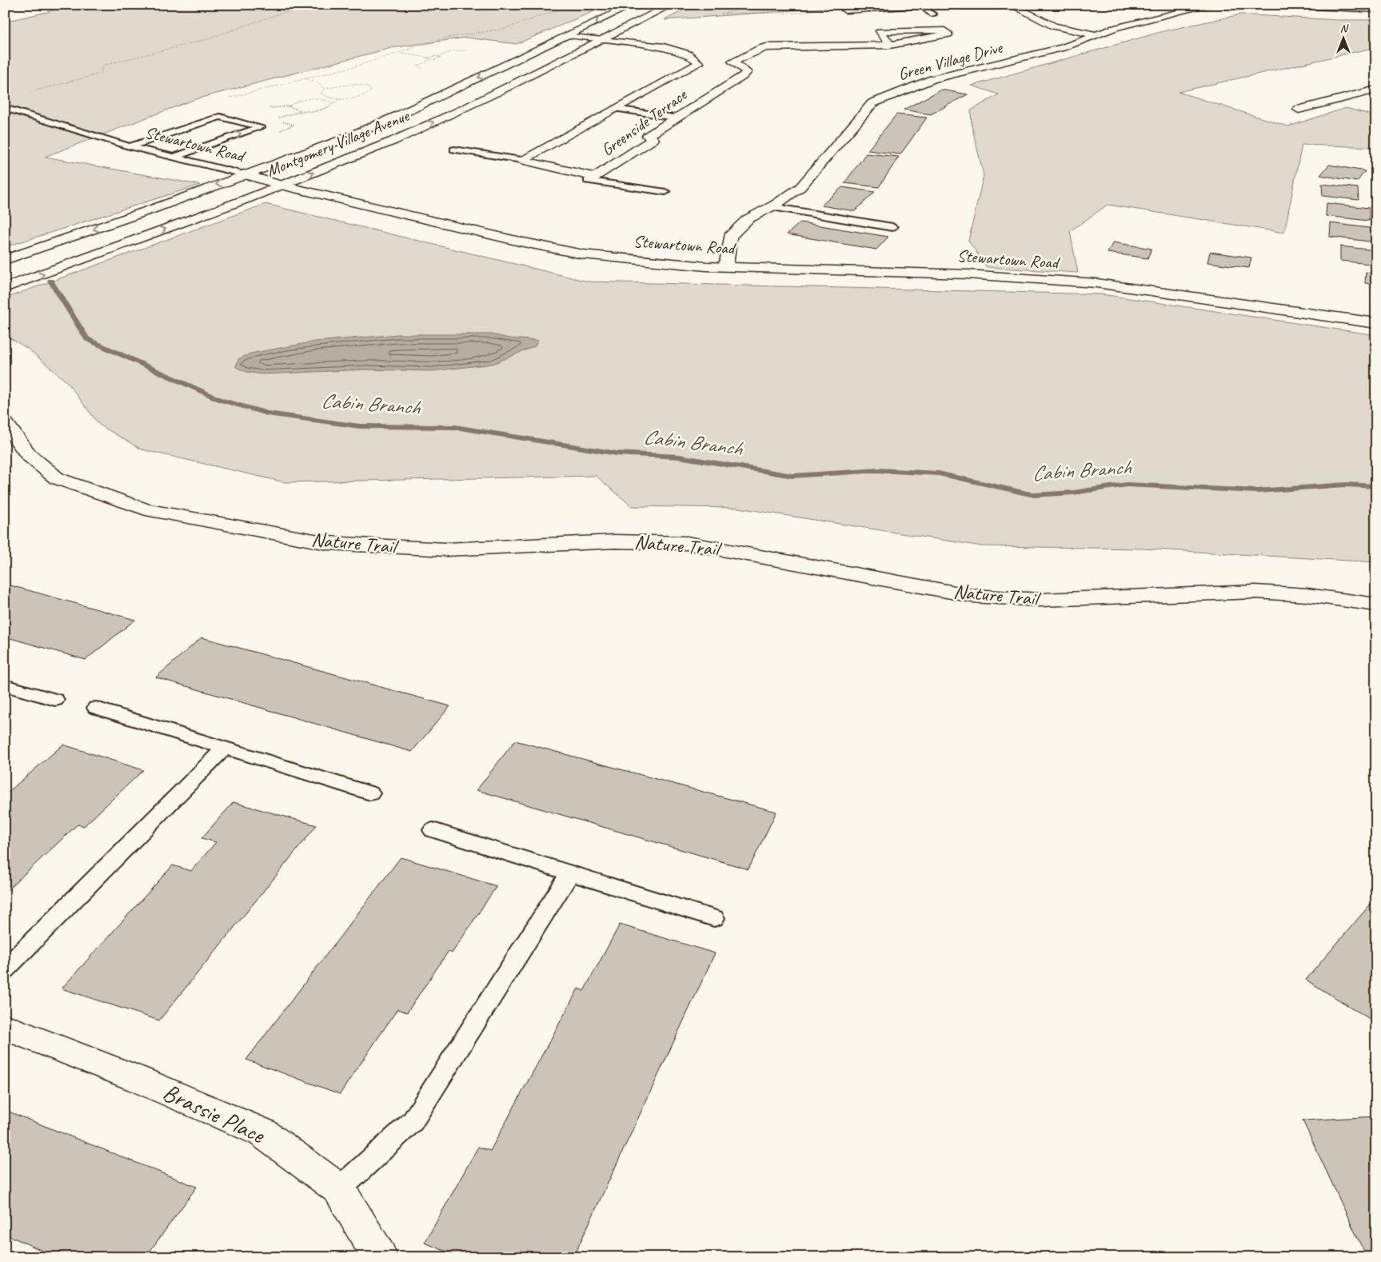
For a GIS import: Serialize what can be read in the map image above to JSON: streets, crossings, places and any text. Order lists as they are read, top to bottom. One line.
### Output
{"streets":{"street":["Green Village Drive","Greenside Terrace","Montgomery Village Avenue","Stewartown Road","Nature Trail","Brassie Place"]},"crossings":[["Green Village Drive","Stewartown Road"],["Montgomery Village Avenue","Stewartown Road"]],"water":["Cabin Branch"],"north":"top"}
